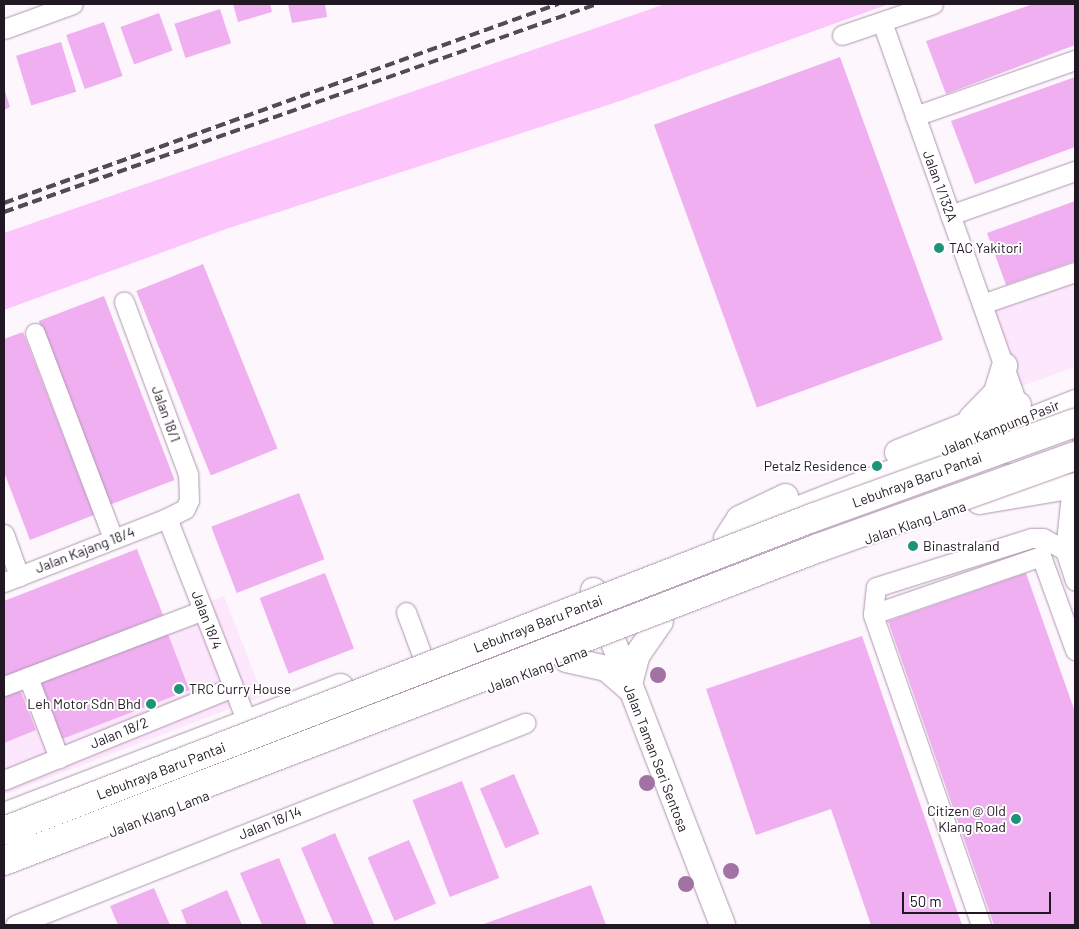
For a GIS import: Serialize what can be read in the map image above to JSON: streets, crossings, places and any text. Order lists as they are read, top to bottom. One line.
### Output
{"streets":{"highway":["Lebuhraya Baru Pantai"],"main road":["Jalan Klang Lama","Jalan Taman Seri Sentosa"],"street":["Jalan 1/132A","Jalan 18/1","Jalan Kampung Pasir","Jalan Kajang 18/4","Jalan 18/4","Jalan 18/2","Jalan 18/14"]},"crossings":[["Jalan 1/132A","Jalan Kampung Pasir"],["Jalan 18/1","Jalan Kajang 18/4"],["Jalan 18/1","Jalan 18/4"],["Jalan Klang Lama","Jalan Taman Seri Sentosa"],["Jalan Kajang 18/4","Jalan 18/4"],["Jalan 18/4","Jalan 18/2"]],"places":["TAC Yakitori","Petalz Residence","Binastraland","TRC Curry House","Leh Motor Sdn Bhd","Citizen @ Old Klang Road"],"scale_bar":"50 m"}
